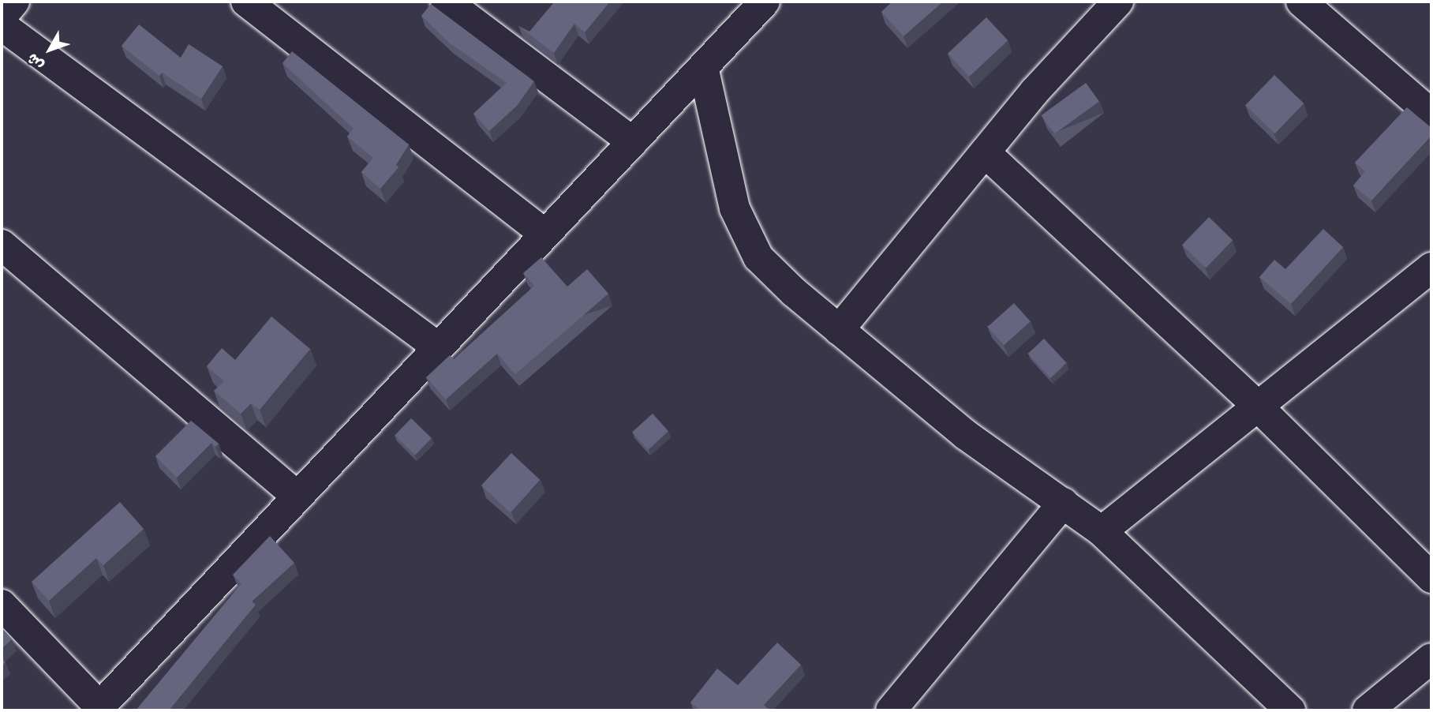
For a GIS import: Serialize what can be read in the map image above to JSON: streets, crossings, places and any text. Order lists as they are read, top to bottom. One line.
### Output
{"north":"bottom left"}
